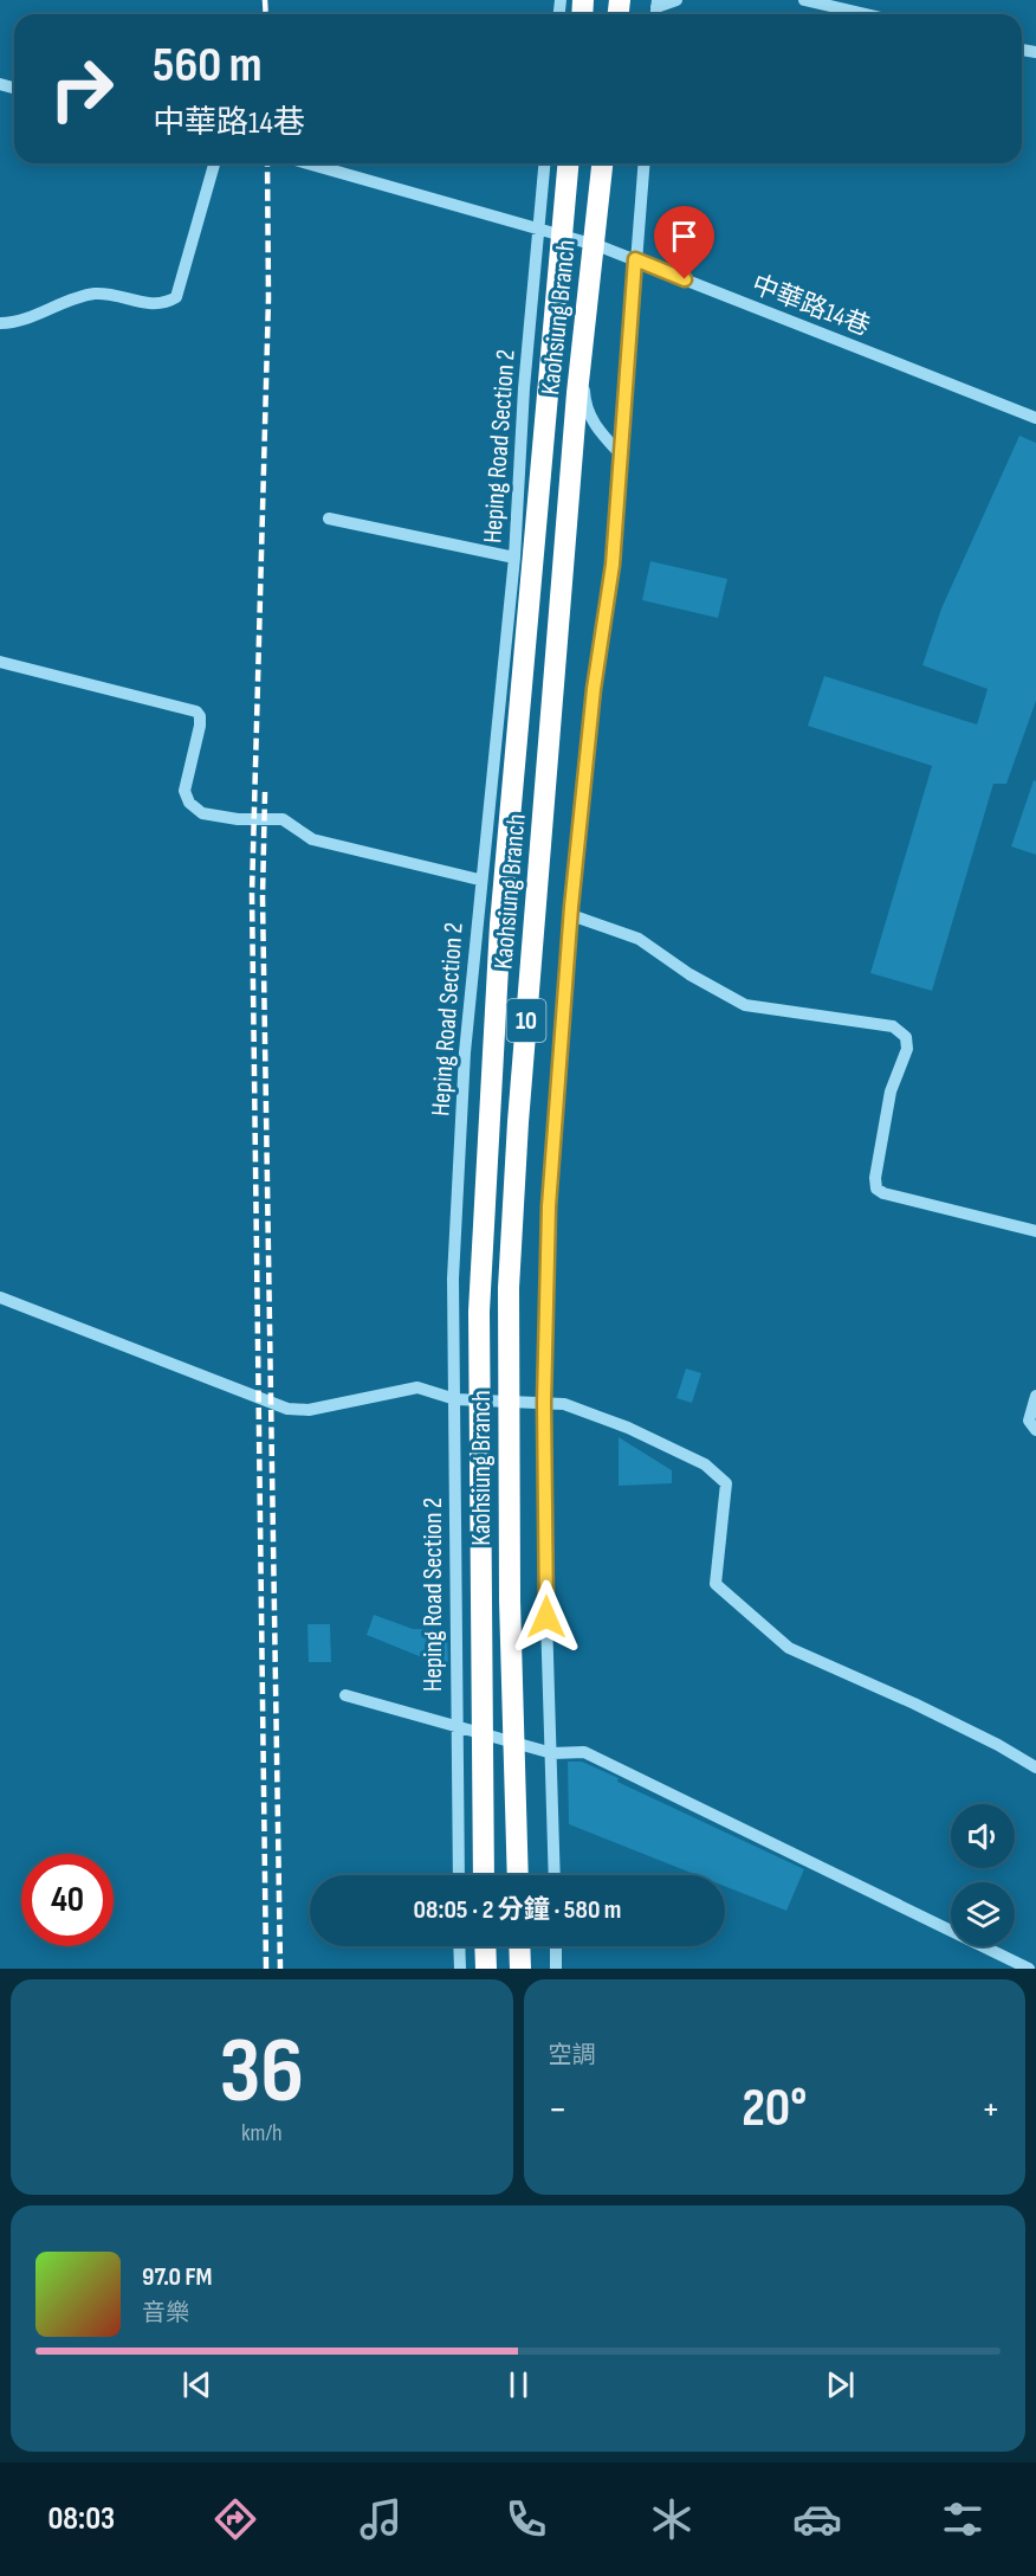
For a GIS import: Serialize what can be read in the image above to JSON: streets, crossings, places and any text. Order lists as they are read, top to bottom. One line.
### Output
{"streets":{"highway":["Kaohsiung Branch","10"],"street":["中華路14巷","Heping Road Section 2"]},"crossings":[["中華路14巷","Heping Road Section 2"]],"page":{"turn":["560 m","中華路14巷"],"limit":"40","trip":"08:05 · 2 分鐘 · 580 m","tile":[["36","km/h"],"空調"],"heat":["−","20°","+"],"song":["97.0 FM","音樂"],"tabs":"08:03"}}
